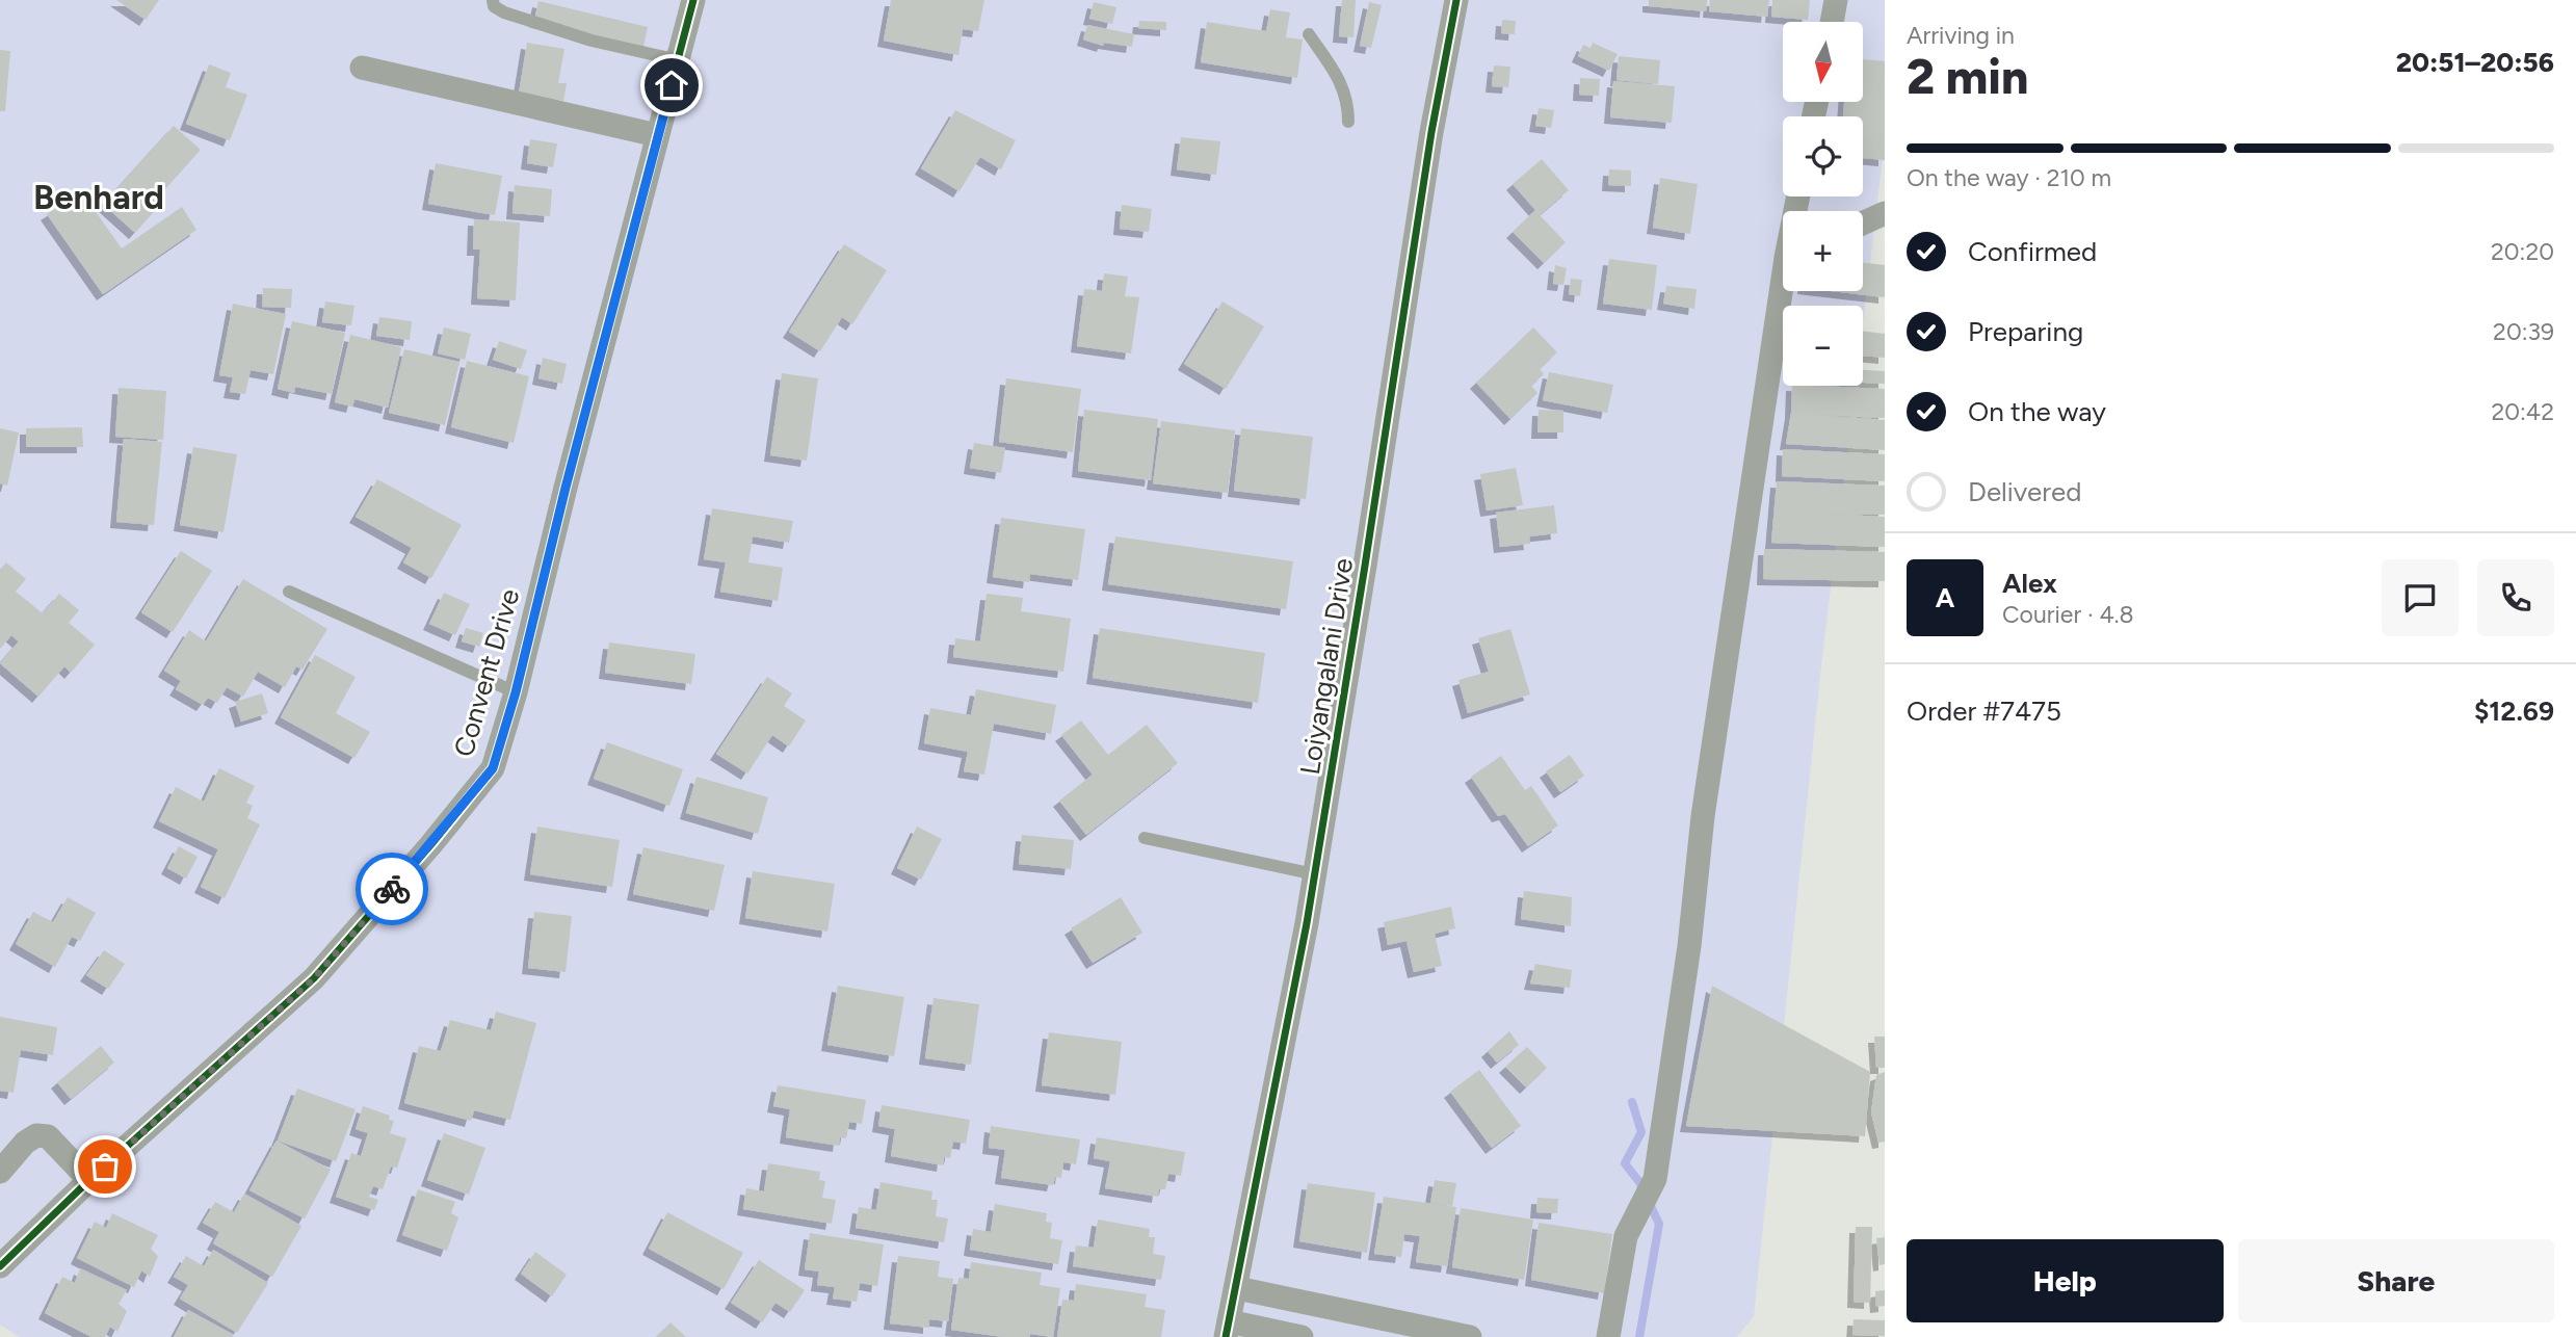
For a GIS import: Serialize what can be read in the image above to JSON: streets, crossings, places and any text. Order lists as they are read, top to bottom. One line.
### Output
{"streets":{"street":["Loiyangalani Drive","Convent Drive"]},"districts":["Benhard"],"north":"bottom","page":{"heading":["2 min","Arriving in","20:51–20:56"],"panel":["Alex","Courier · 4.8","Order #7475","$12.69"],"map_buttons":["+","−"],"bar":"On the way · 210 m","list":[["Confirmed","20:20"],["Preparing","20:39"],["On the way","20:42"],"Delivered"],"round":"A","buttons":["Help","Share"]}}
